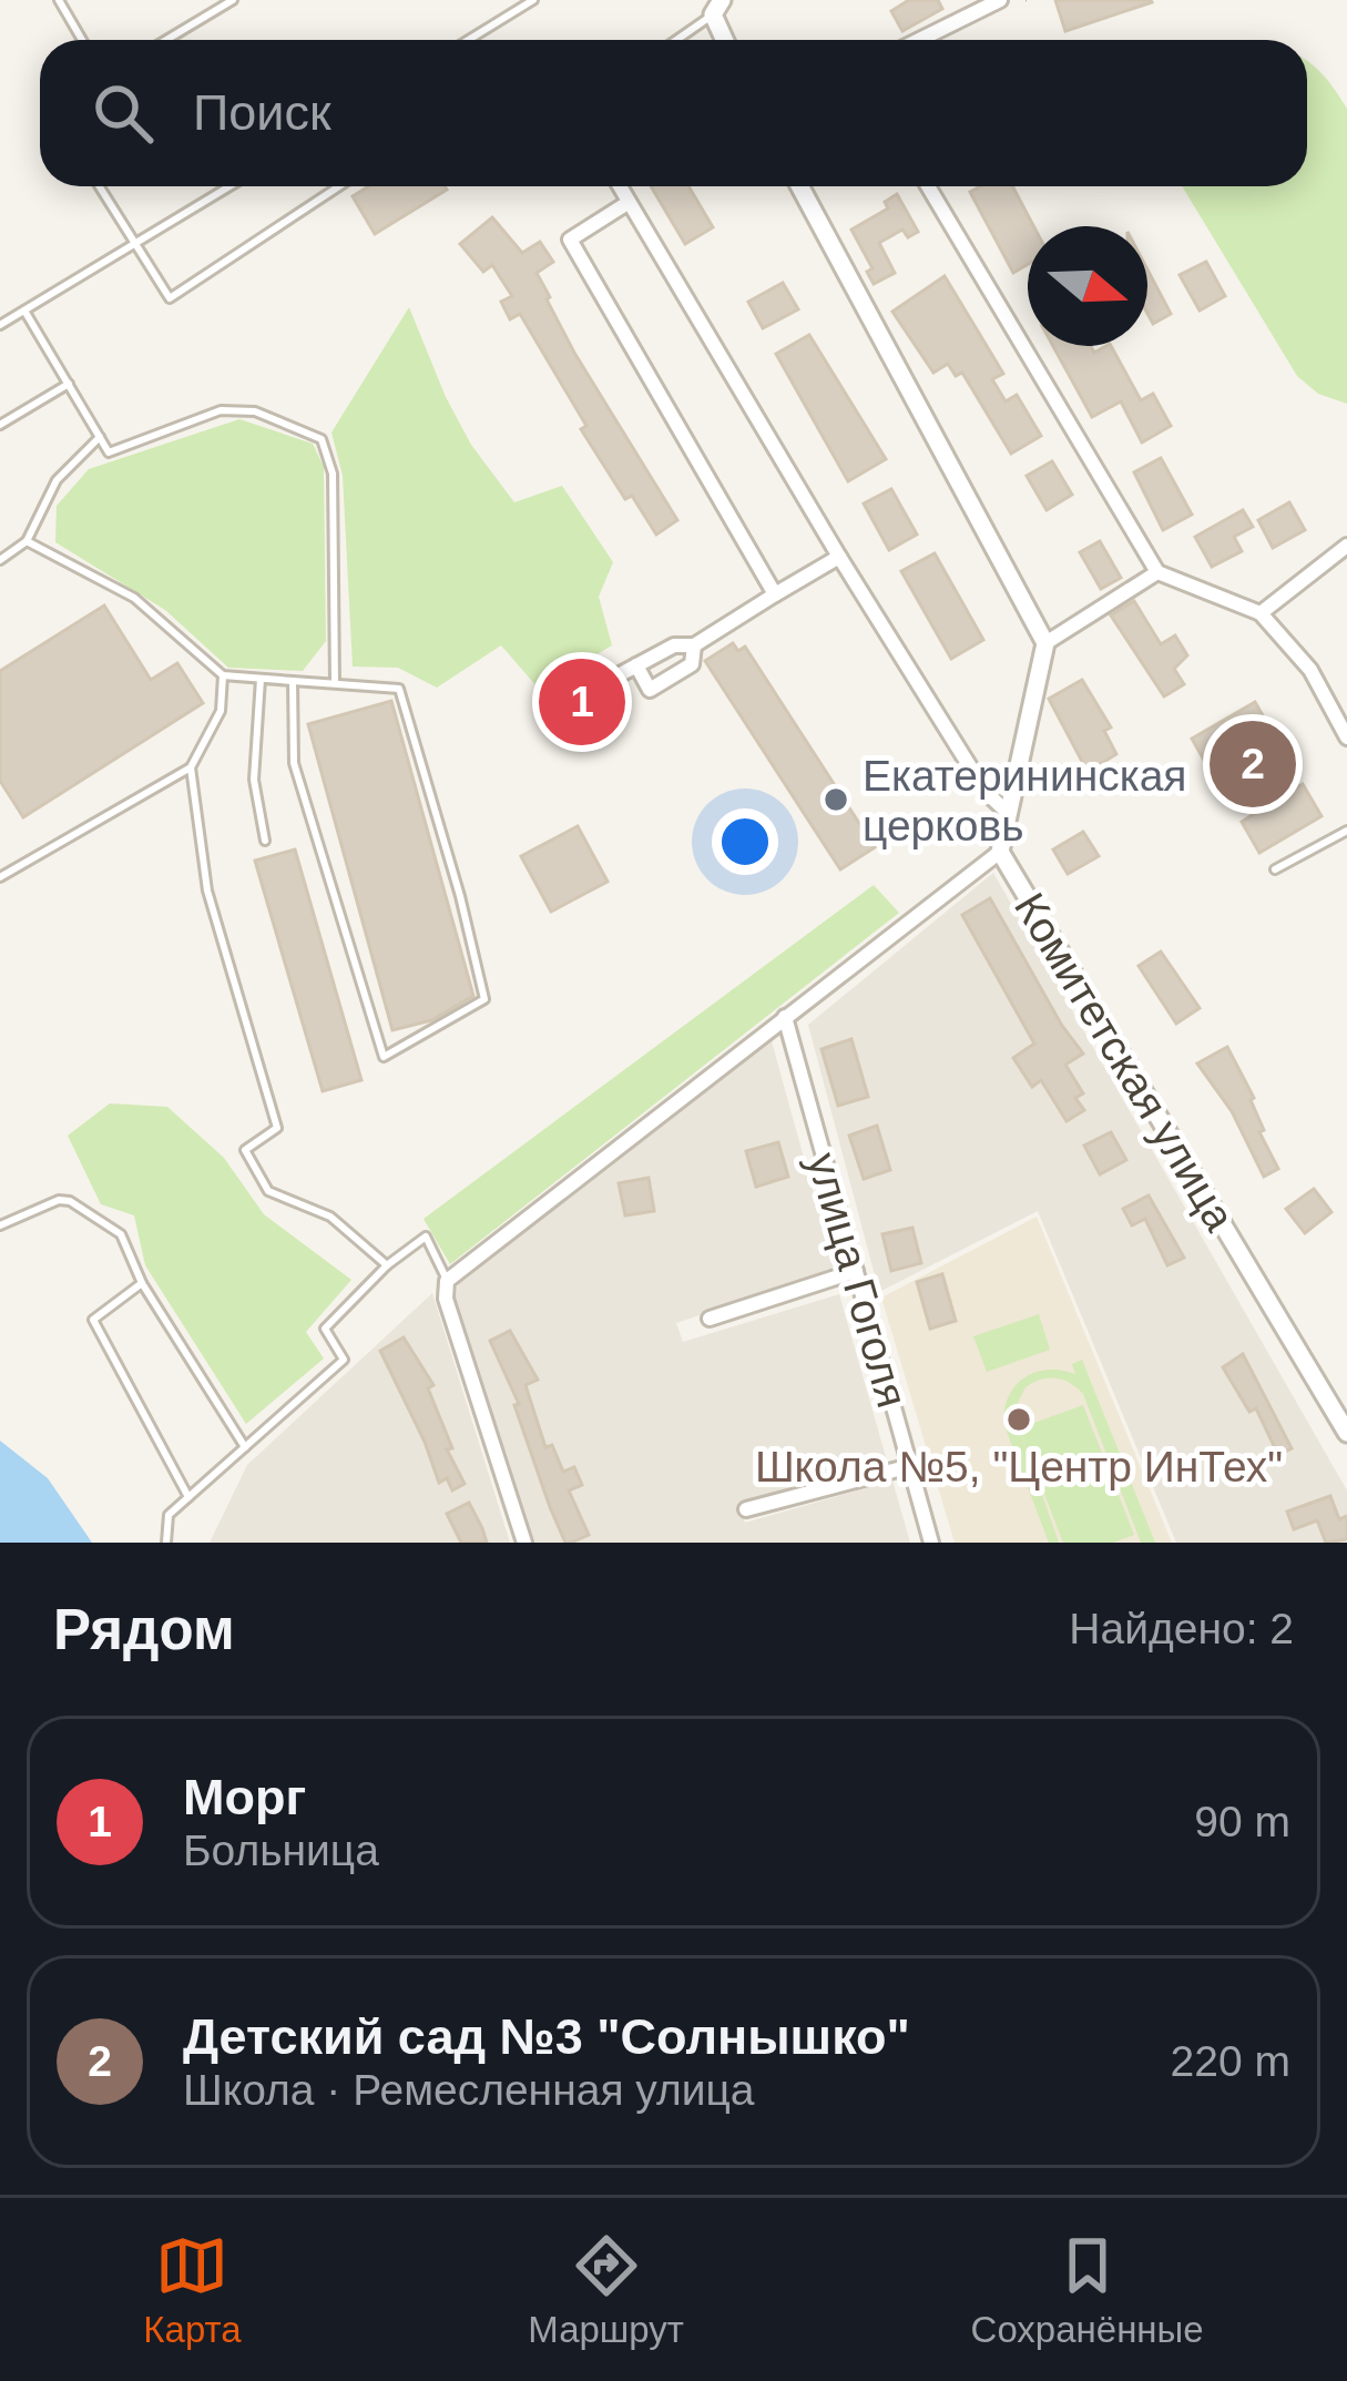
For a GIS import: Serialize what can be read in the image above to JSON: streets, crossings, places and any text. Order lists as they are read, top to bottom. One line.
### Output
{"streets":{"street":["Комитетская улица","улица Гоголя"]},"places":["Екатерининская церковь","Школа №5, \"Центр ИнТех\""],"north":"right","page":{"search":"Поиск","pins":["1","2"],"heading":["Рядом","Найдено: 2"],"list":[{"mark":"1","name":"Морг","note":"Больница","value":"90 m"},{"mark":"2","name":"Детский сад №3 \"Солнышко\"","note":"Школа · Ремесленная улица","value":"220 m"}],"nav":["Карта","Маршрут","Сохранённые"]}}
